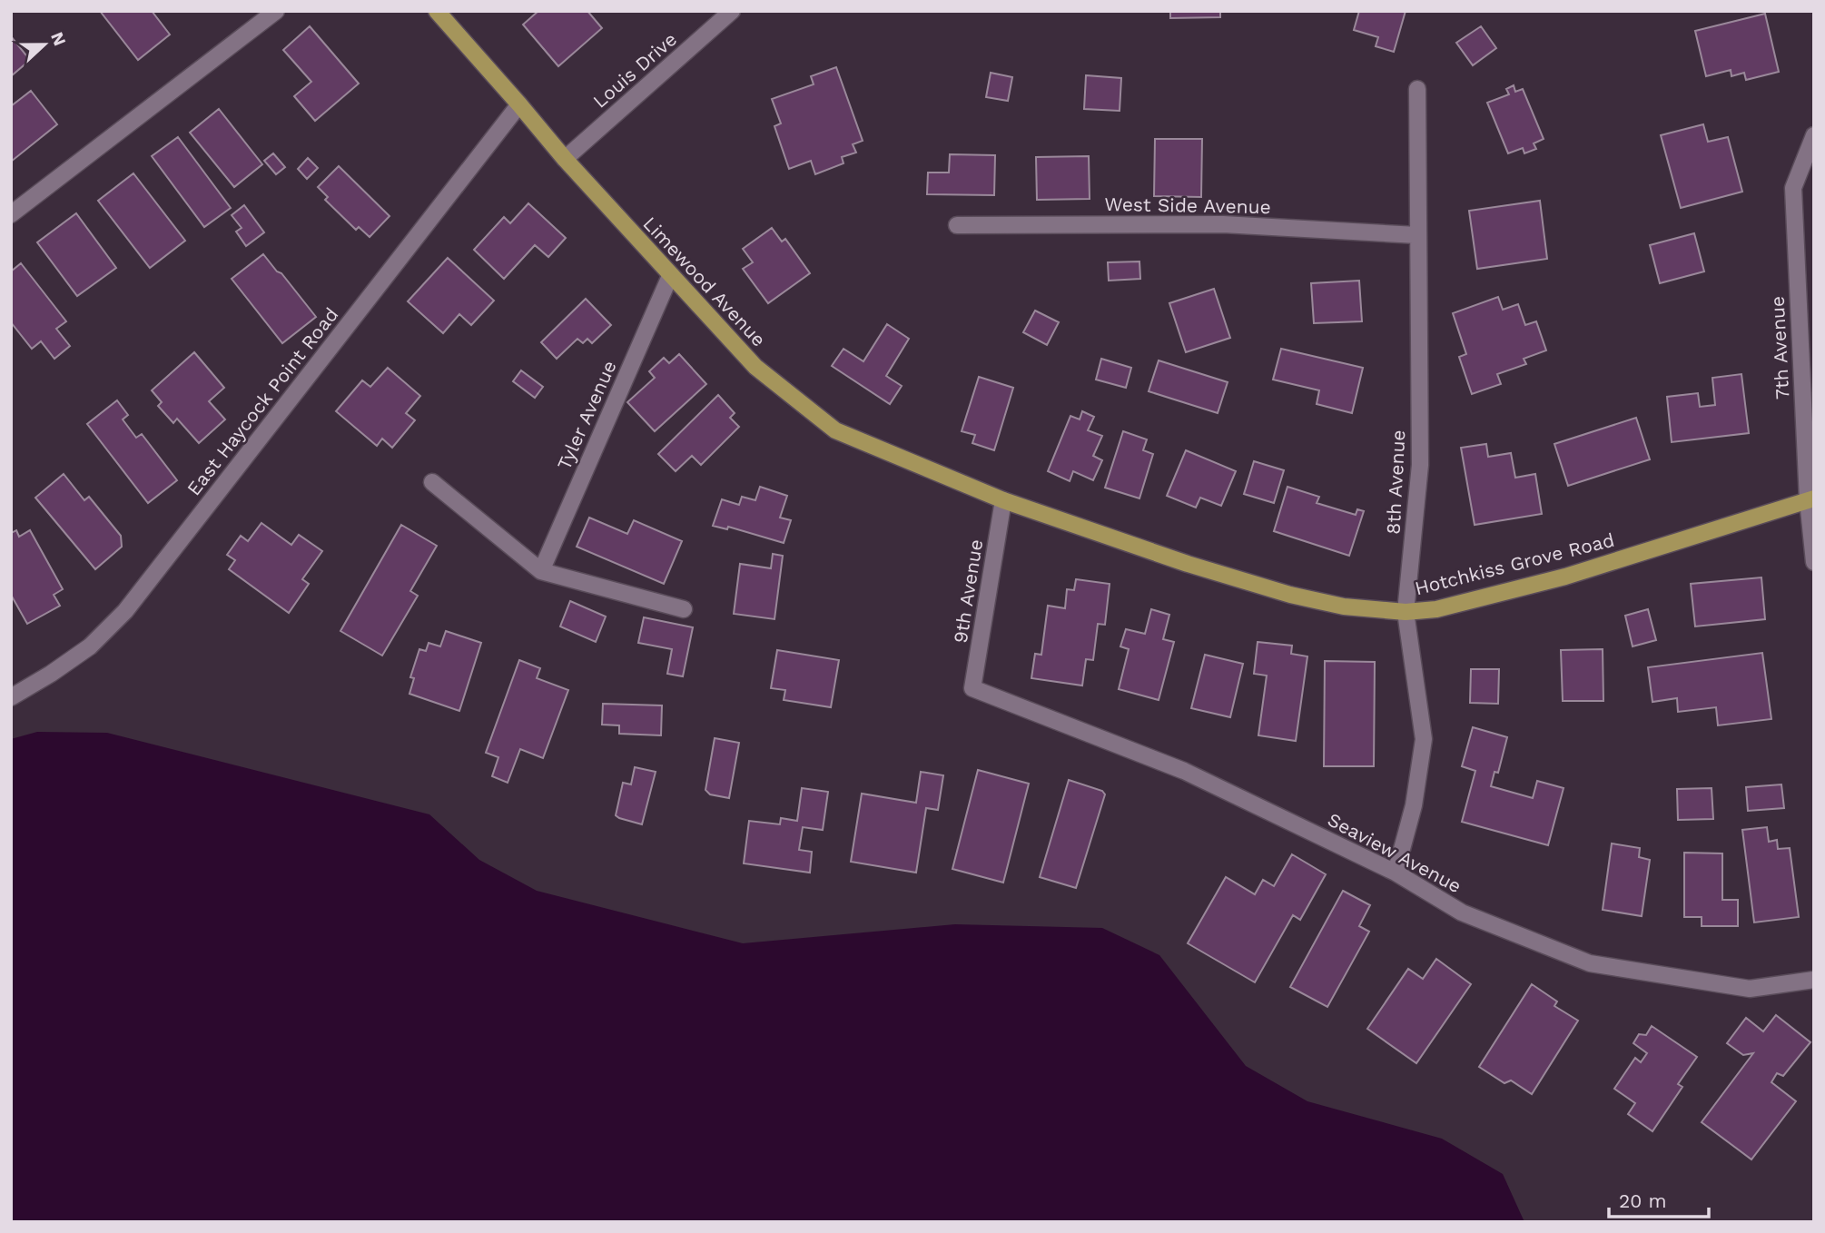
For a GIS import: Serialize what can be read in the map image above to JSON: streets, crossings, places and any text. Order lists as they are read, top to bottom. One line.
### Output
{"streets":{"main road":["Limewood Avenue","Hotchkiss Grove Road"],"street":["Louis Drive","West Side Avenue","7th Avenue","East Haycock Point Road","Tyler Avenue","8th Avenue","9th Avenue","Seaview Avenue"]},"crossings":[["Louis Drive","Limewood Avenue"],["West Side Avenue","8th Avenue"],["Limewood Avenue","East Haycock Point Road"],["Limewood Avenue","Tyler Avenue"],["Limewood Avenue","Hotchkiss Grove Road"],["Limewood Avenue","9th Avenue"],["7th Avenue","Hotchkiss Grove Road"],["8th Avenue","Hotchkiss Grove Road"],["8th Avenue","Seaview Avenue"],["Hotchkiss Grove Road","9th Avenue"],["9th Avenue","Seaview Avenue"]],"scale_bar":"20 m","north":"right"}
